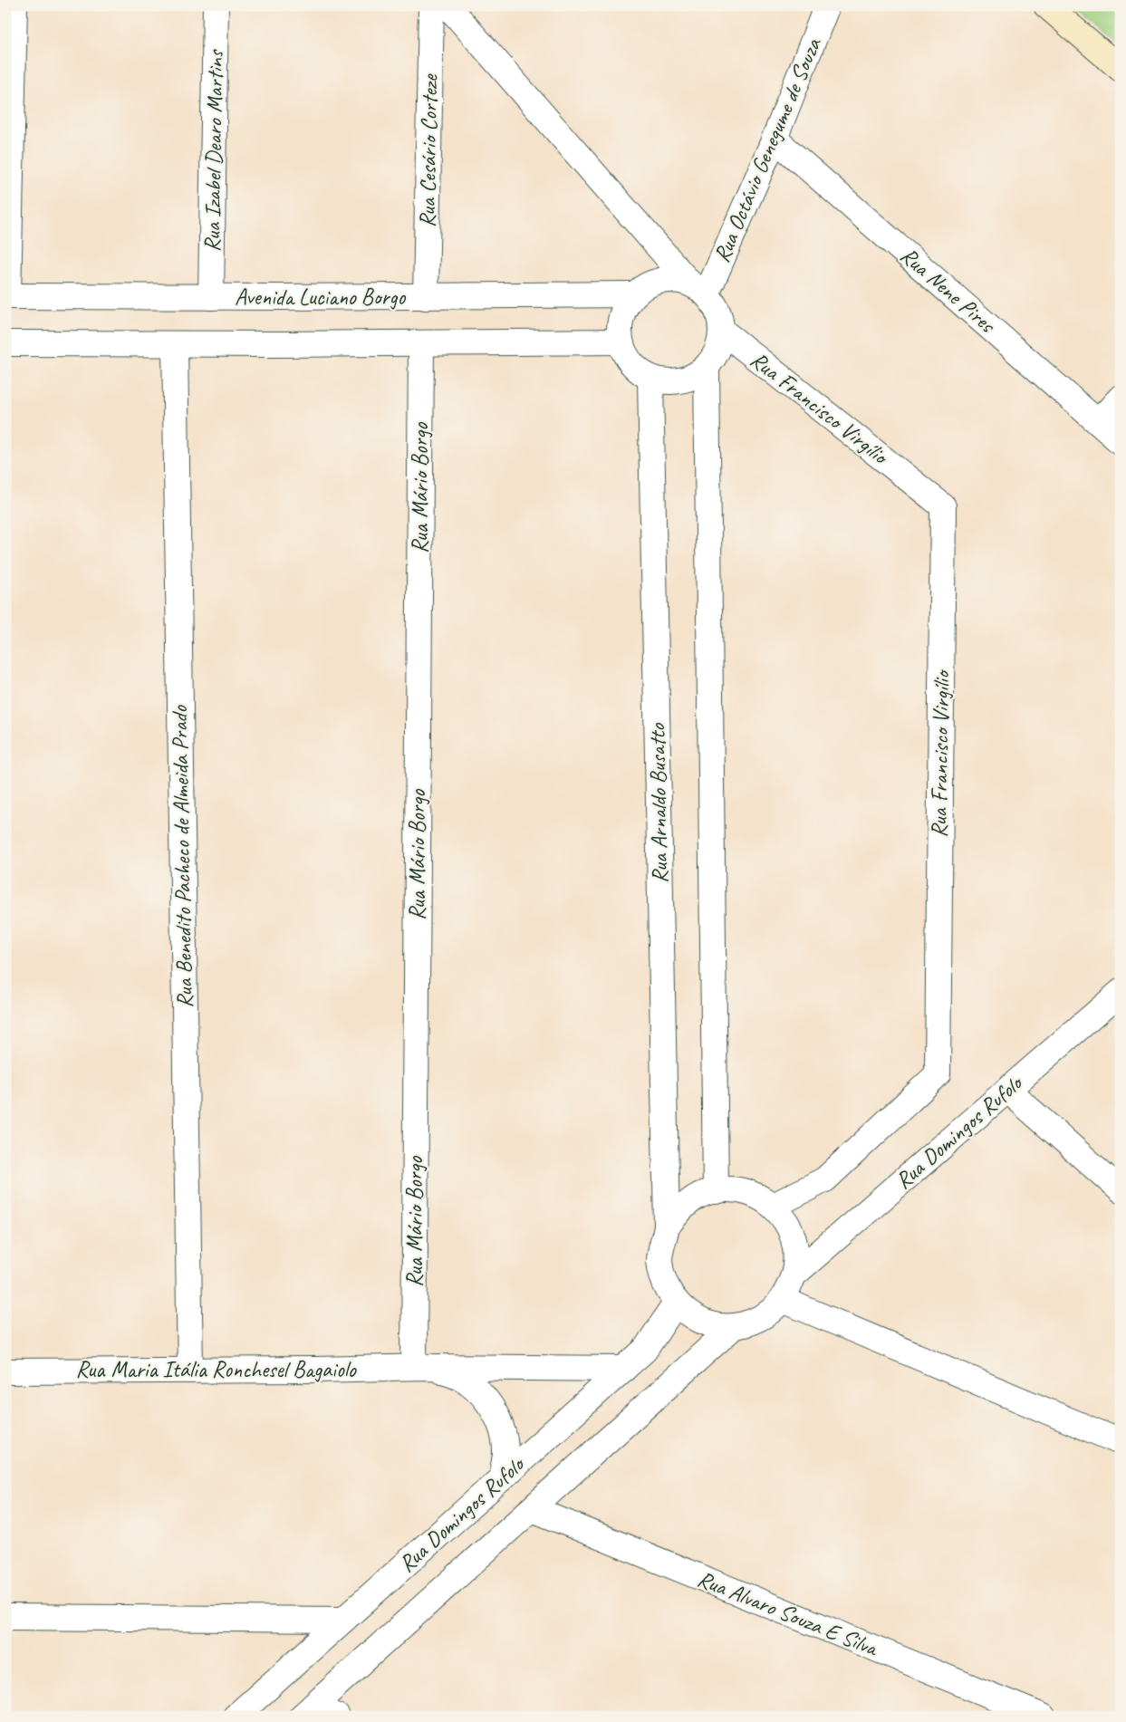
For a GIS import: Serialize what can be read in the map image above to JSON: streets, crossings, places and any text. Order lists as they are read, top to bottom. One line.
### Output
{"streets":{"street":["Rua Octávio Genegume de Souza","Rua Izabel Dearo Martins","Rua Cesário Corteze","Rua Nene Pires","Avenida Luciano Borgo","Rua Francisco Virgílio","Rua Mário Borgo","Rua Arnaldo Busatto","Rua Benedito Pacheco de Almeida Prado","Rua Domingos Rufolo","Rua Maria Itália Ronchesel Bagaiolo","Rua Alvaro Souza E Silva"]},"crossings":[["Rua Octávio Genegume de Souza","Rua Nene Pires"],["Rua Octávio Genegume de Souza","Avenida Luciano Borgo"],["Rua Octávio Genegume de Souza","Rua Francisco Virgílio"],["Rua Octávio Genegume de Souza","Rua Arnaldo Busatto"],["Rua Izabel Dearo Martins","Avenida Luciano Borgo"],["Rua Cesário Corteze","Avenida Luciano Borgo"],["Avenida Luciano Borgo","Rua Francisco Virgílio"],["Avenida Luciano Borgo","Rua Mário Borgo"],["Avenida Luciano Borgo","Rua Arnaldo Busatto"],["Avenida Luciano Borgo","Rua Benedito Pacheco de Almeida Prado"],["Rua Francisco Virgílio","Rua Arnaldo Busatto"],["Rua Francisco Virgílio","Rua Domingos Rufolo"],["Rua Mário Borgo","Rua Maria Itália Ronchesel Bagaiolo"],["Rua Arnaldo Busatto","Rua Domingos Rufolo"],["Rua Benedito Pacheco de Almeida Prado","Rua Maria Itália Ronchesel Bagaiolo"],["Rua Domingos Rufolo","Rua Maria Itália Ronchesel Bagaiolo"],["Rua Domingos Rufolo","Rua Alvaro Souza E Silva"]]}
